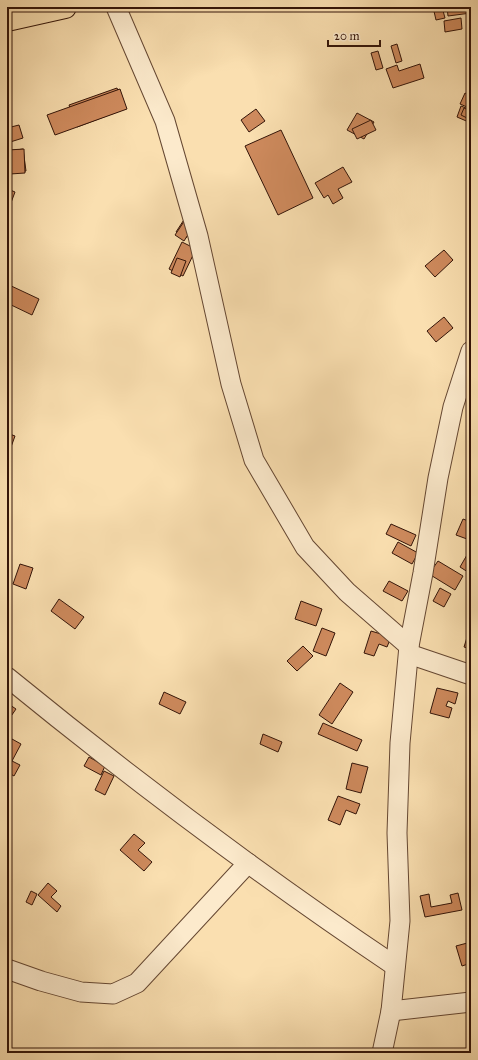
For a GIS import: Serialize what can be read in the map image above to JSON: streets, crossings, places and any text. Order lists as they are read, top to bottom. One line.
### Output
{"scale_bar":"20 m"}
